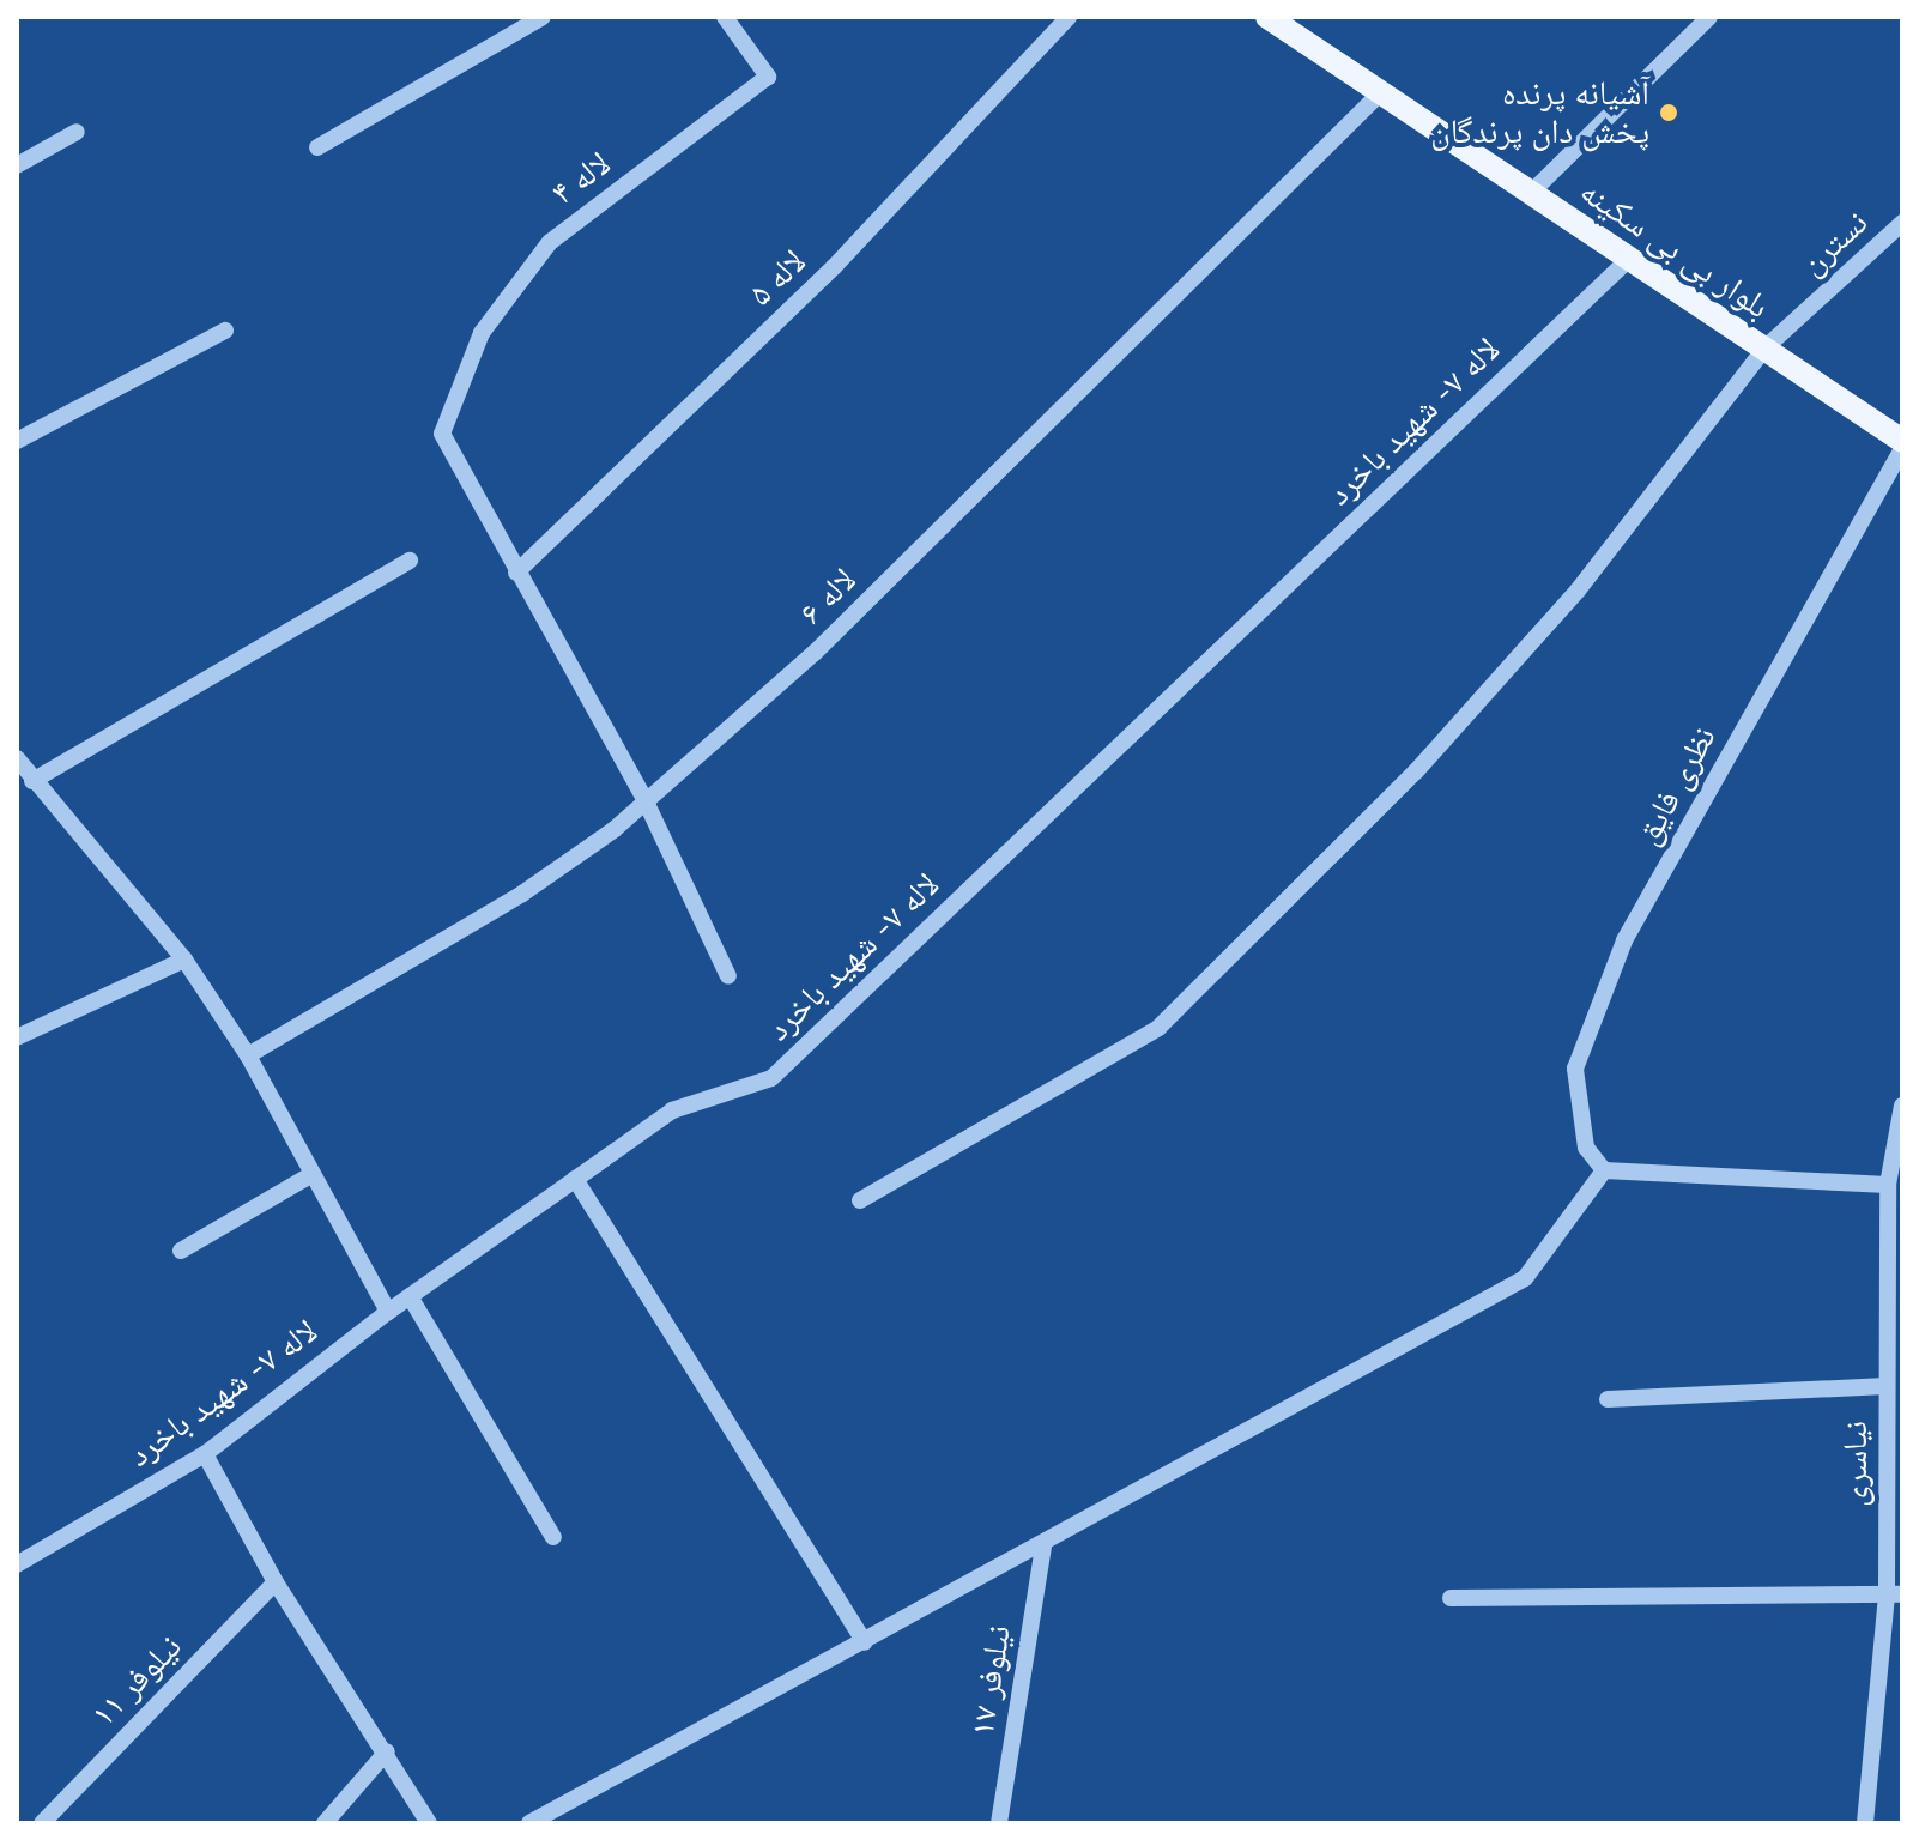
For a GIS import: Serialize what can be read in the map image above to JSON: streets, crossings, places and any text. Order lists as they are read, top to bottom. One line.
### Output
{"streets":{"main road":["بلوار بی بی سکینه"],"street":["لاله ۴","نسترن","لاله ۵","لاله ۷- شهید باخرد","لاله ۶","نظری فایق","نیاسری","نیلوفر ۱۱","نیلوفر ۱۷"]},"crossings":[["لاله ۴","لاله ۵"],["نسترن","بلوار بی بی سکینه"],["بلوار بی بی سکینه","لاله ۷- شهید باخرد"],["بلوار بی بی سکینه","لاله ۶"]],"places":["آشیانه پرنده پخش دان پرندگان"]}
